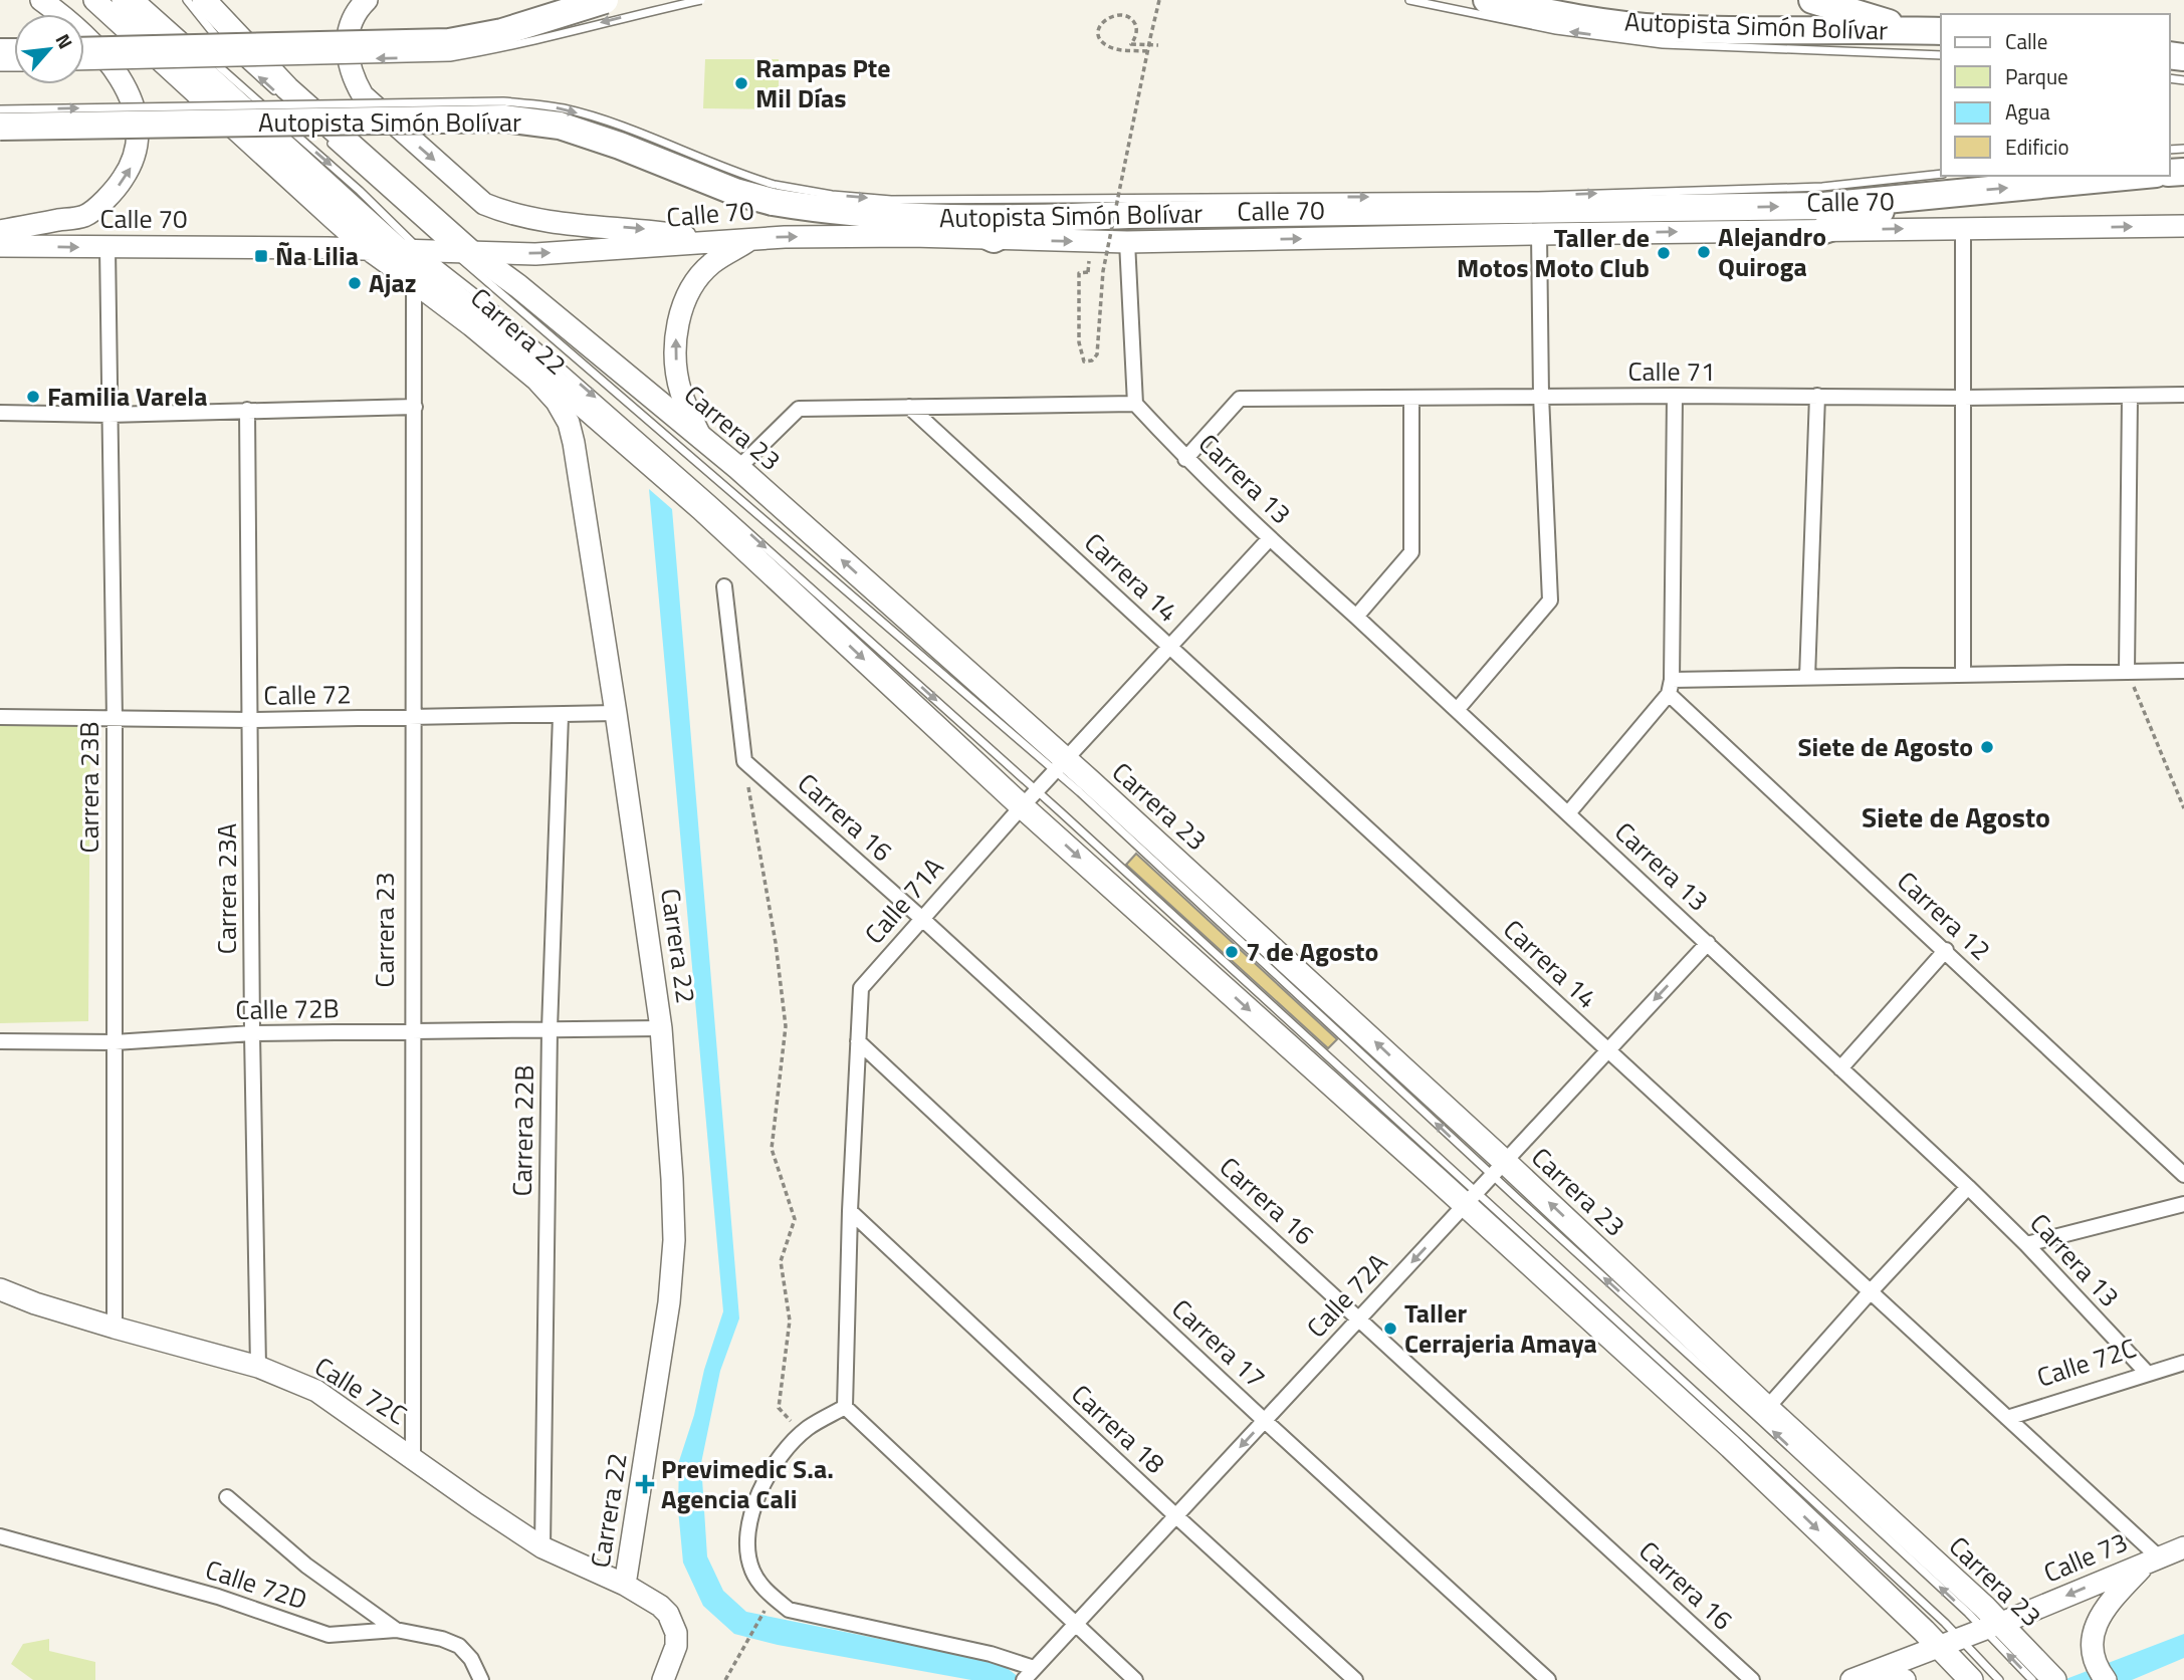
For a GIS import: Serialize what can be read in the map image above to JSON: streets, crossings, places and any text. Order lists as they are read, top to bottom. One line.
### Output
{"streets":{"highway":["Autopista Simón Bolívar"],"main road":["Carrera 23"],"street":["Calle 70","Carrera 22","Calle 71","Carrera 13","Carrera 14","Calle 72","Carrera 23B","Carrera 16","Carrera 23A","Calle 71A","Carrera 12","Calle 72B","Carrera 22B","Calle 72A","Carrera 17","Calle 72C","Carrera 18","Calle 73","Calle 72D"]},"crossings":[["Calle 70","Carrera 22"],["Calle 70","Carrera 23"],["Calle 70","Carrera 23B"],["Carrera 22","Carrera 23"],["Carrera 22","Calle 72"],["Carrera 22","Calle 72B"],["Carrera 22","Calle 72C"],["Calle 71","Carrera 13"],["Carrera 23","Calle 72"],["Carrera 23","Calle 71A"],["Carrera 23","Calle 72B"],["Carrera 23","Calle 72A"],["Carrera 23","Calle 72C"],["Carrera 23","Calle 73"],["Carrera 13","Calle 71A"],["Carrera 13","Calle 72A"],["Carrera 13","Calle 72C"],["Carrera 14","Calle 71A"],["Carrera 14","Calle 72A"],["Carrera 14","Calle 72C"],["Carrera 14","Calle 73"],["Calle 72","Carrera 23B"],["Calle 72","Carrera 23A"],["Calle 72","Carrera 22B"],["Carrera 23B","Calle 72B"],["Carrera 23B","Calle 72C"],["Carrera 16","Calle 71A"],["Carrera 16","Calle 72A"],["Carrera 23A","Calle 72B"],["Carrera 23A","Calle 72C"],["Calle 71A","Carrera 17"],["Calle 71A","Carrera 18"],["Calle 72B","Carrera 22B"],["Carrera 22B","Calle 72C"],["Calle 72A","Carrera 17"],["Calle 72A","Carrera 18"]],"one_way":["Calle 70","Carrera 23","Calle 72A","Calle 73"],"districts":["Siete de Agosto"],"places":{"other":["Rampas Pte Mil Días","Alejandro Quiroga","Taller de Motos Moto Club","Ajaz","Familia Varela","Siete de Agosto","7 de Agosto","Taller Cerrajeria Amaya"],"transit":["Ña Lilia"],"health":["Previmedic S.a. Agencia Cali"]},"legend":["Calle","Parque","Agua","Edificio"],"north":"top right"}
